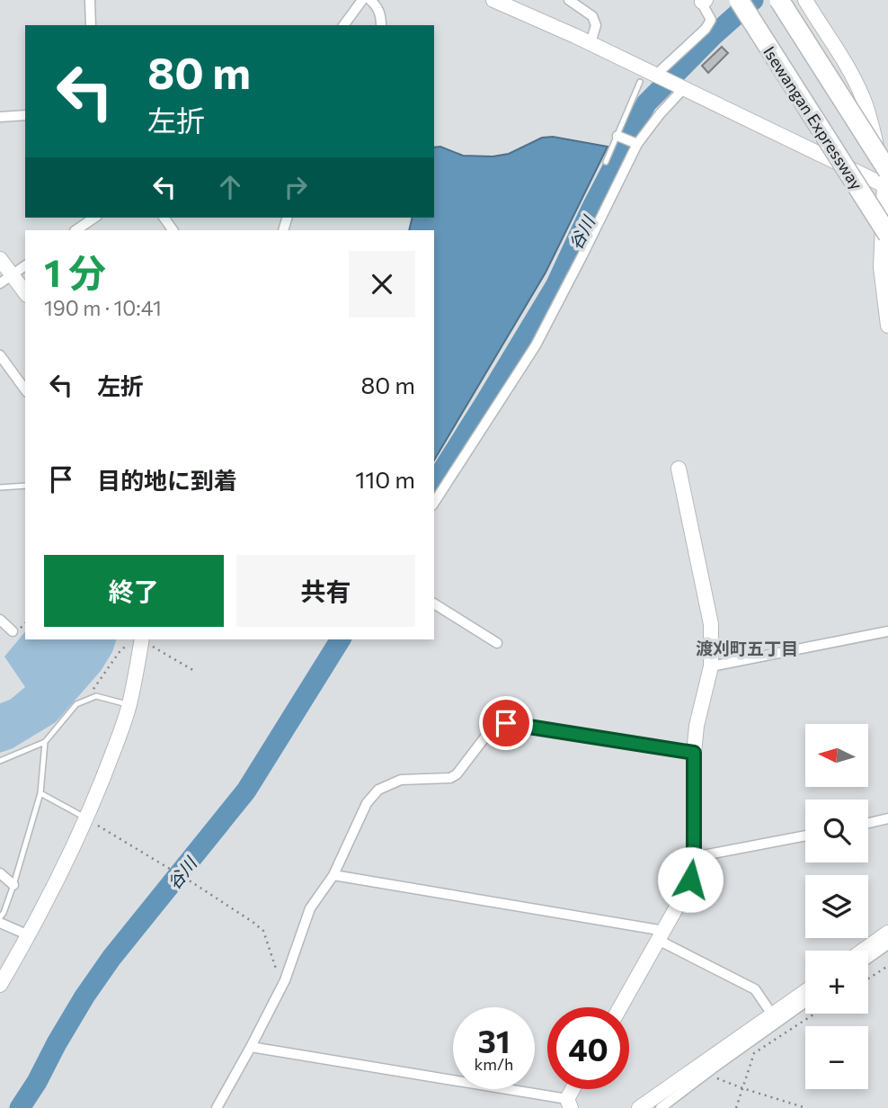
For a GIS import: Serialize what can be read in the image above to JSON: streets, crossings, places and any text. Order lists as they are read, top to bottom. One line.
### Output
{"streets":{"highway":["Isewangan Expressway"]},"districts":["渡刈町五丁目"],"water":["谷川"],"north":"left","page":{"turn":["80 m","左折"],"heading":["1 分","190 m · 10:41"],"list":[{"name":"左折","value":"80 m"},{"name":"目的地に到着","value":"110 m"}],"buttons":["終了","共有"],"map_buttons":["+","−"],"speed":"31 km/h","limit":"40"}}
